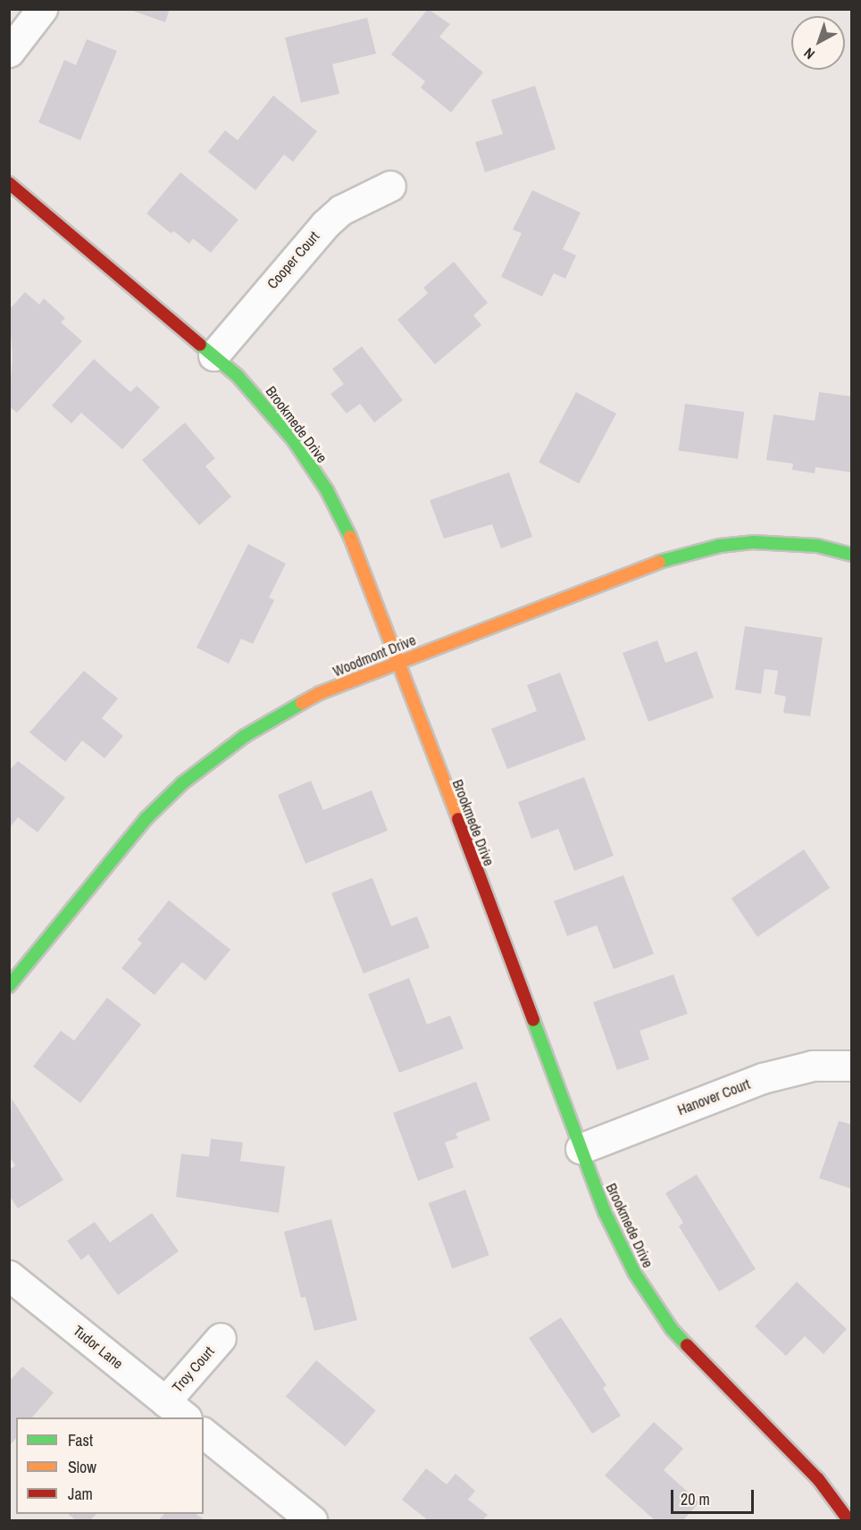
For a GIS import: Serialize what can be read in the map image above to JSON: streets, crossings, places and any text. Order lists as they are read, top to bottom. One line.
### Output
{"streets":{"street":["Cooper Court","Brookmede Drive","Woodmont Drive","Hanover Court","Tudor Lane","Troy Court"]},"crossings":[["Cooper Court","Brookmede Drive"],["Brookmede Drive","Woodmont Drive"],["Brookmede Drive","Hanover Court"],["Tudor Lane","Troy Court"]],"legend":["Fast","Slow","Jam"],"scale_bar":"20 m","north":"bottom left"}
